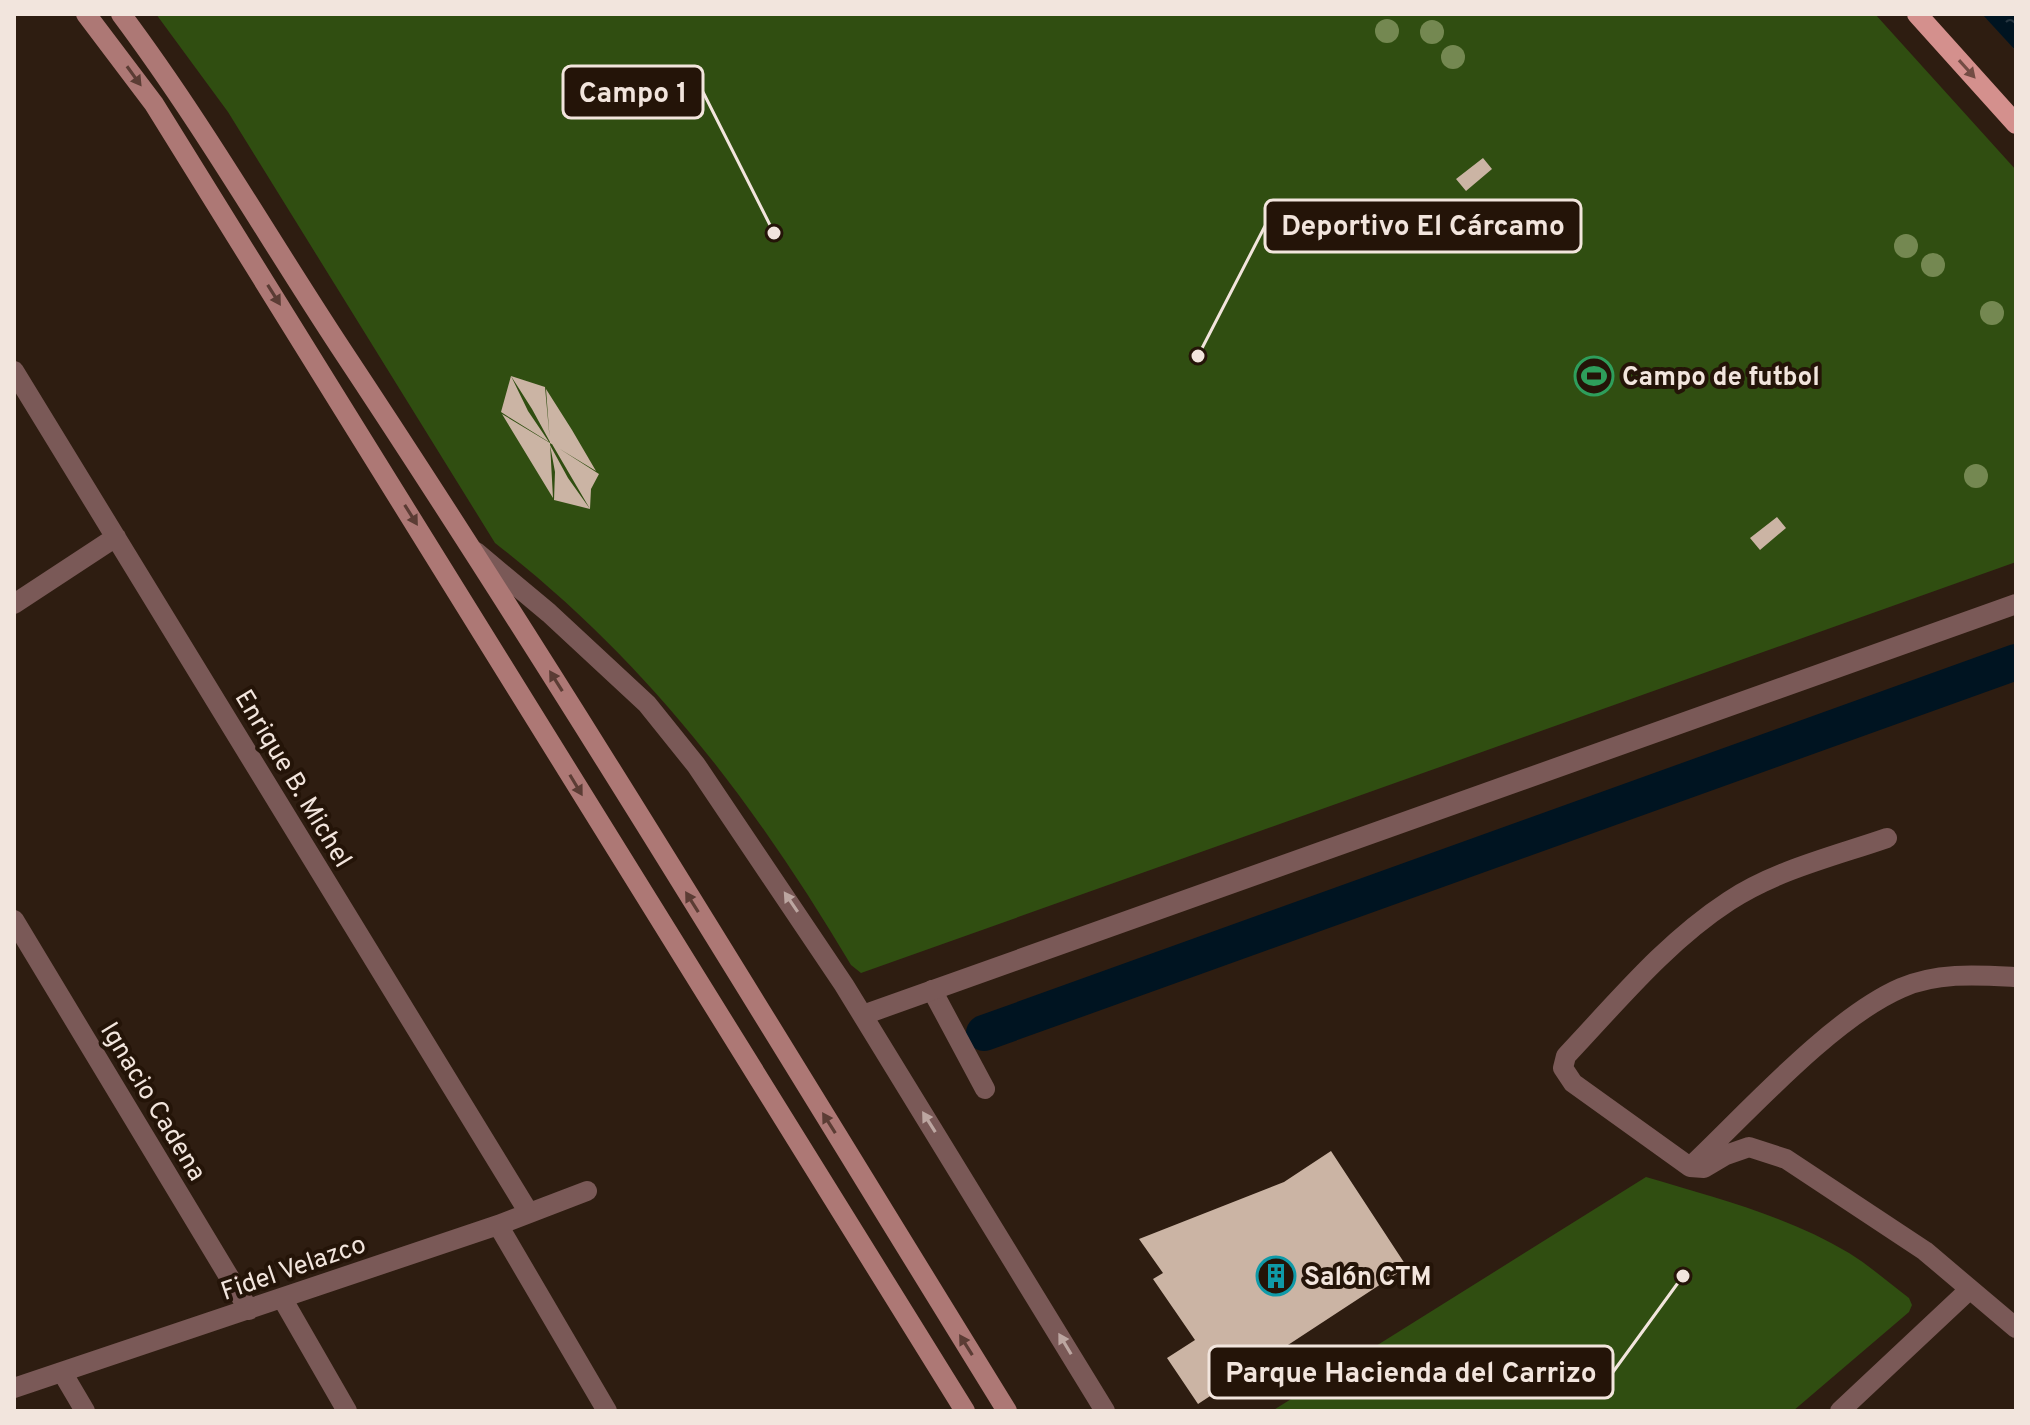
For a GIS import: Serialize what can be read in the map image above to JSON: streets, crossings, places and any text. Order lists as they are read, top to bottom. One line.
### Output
{"streets":{"street":["Enrique B. Michel","Ignacio Cadena","Fidel Velazco"]},"crossings":[["Enrique B. Michel","Fidel Velazco"],["Ignacio Cadena","Fidel Velazco"]],"places":{"other":["Campo 1","Deportivo El Cárcamo","Parque Hacienda del Carrizo"],"sports":["Campo de futbol"],"building":["Salón CTM"]}}
